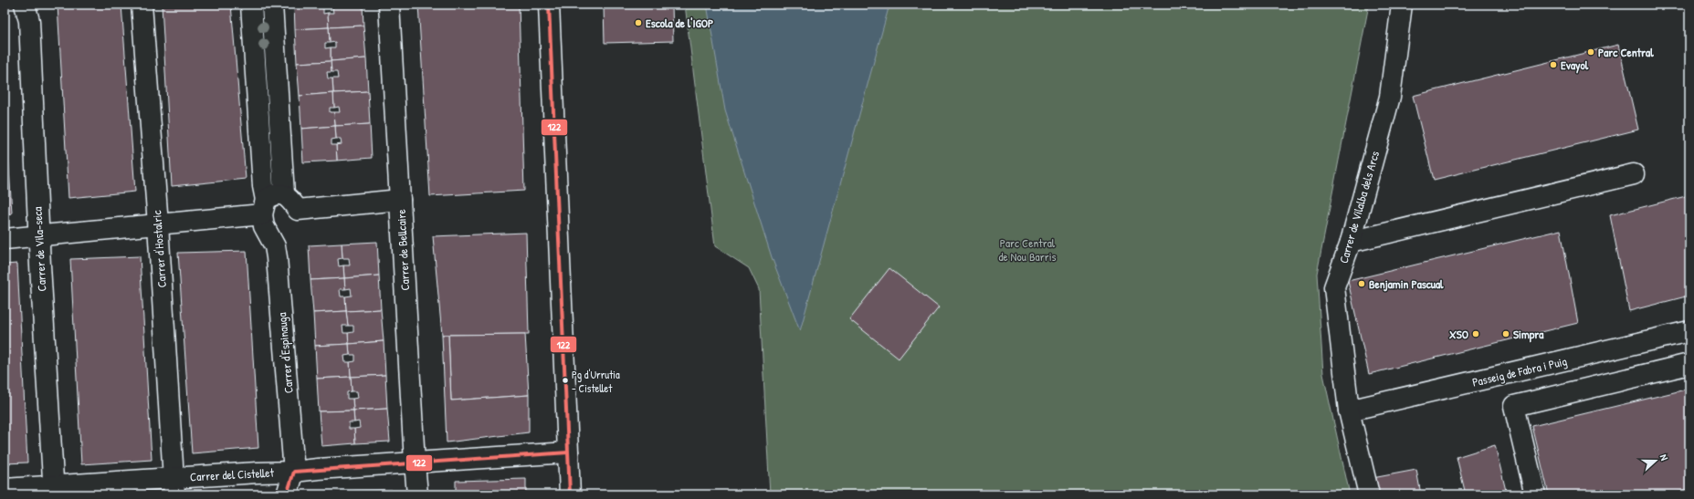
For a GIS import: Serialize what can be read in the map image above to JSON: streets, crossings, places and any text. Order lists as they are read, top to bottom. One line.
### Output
{"streets":{"street":["Carrer de Vilalba dels Arcs","Carrer de Vila-seca","Carrer d'Hostalric","Carrer de Bellcaire","Carrer d'Espinauga","Passeig de Fabra i Puig","Carrer del Cistellet"]},"crossings":[["Carrer de Vilalba dels Arcs","Passeig de Fabra i Puig"],["Carrer de Vila-seca","Carrer del Cistellet"],["Carrer d'Hostalric","Carrer del Cistellet"],["Carrer de Bellcaire","Carrer del Cistellet"],["Carrer d'Espinauga","Carrer del Cistellet"]],"parks":["Parc Central de Nou Barris"],"places":["Escola de l'IGOP","Parc Central","Evayol","Benjamin Pascual","XSO","Simpra","Pg d'Urrutia - Cistellet"],"lines":["transit line 122"],"north":"right"}
